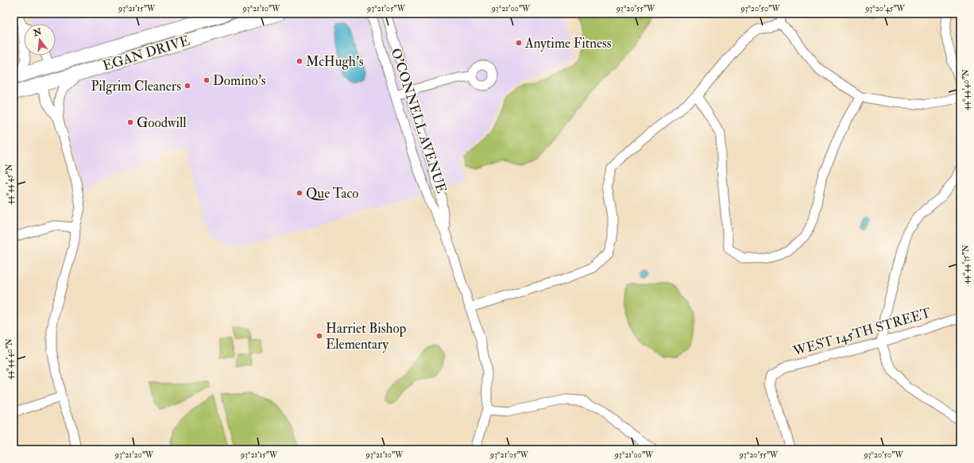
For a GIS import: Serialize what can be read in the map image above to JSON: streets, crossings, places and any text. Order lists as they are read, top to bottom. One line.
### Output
{"streets":{"highway":["EGAN DRIVE"],"street":["O'CONNELL AVENUE","WEST 145TH STREET"]},"places":["Anytime Fitness","McHugh's","Domino's","Pilgrim Cleaners","Goodwill","Que Taco","Harriet Bishop Elementary"],"north":"top","coordinates":["93°21'15\"W","93°21'10\"W","93°21'05\"W","93°21'00\"W","93°20'55\"W","93°20'50\"W","93°20'45\"W","44°44'40\"N","44°44'45\"N","44°44'35\"N","93°21'20\"W"]}
